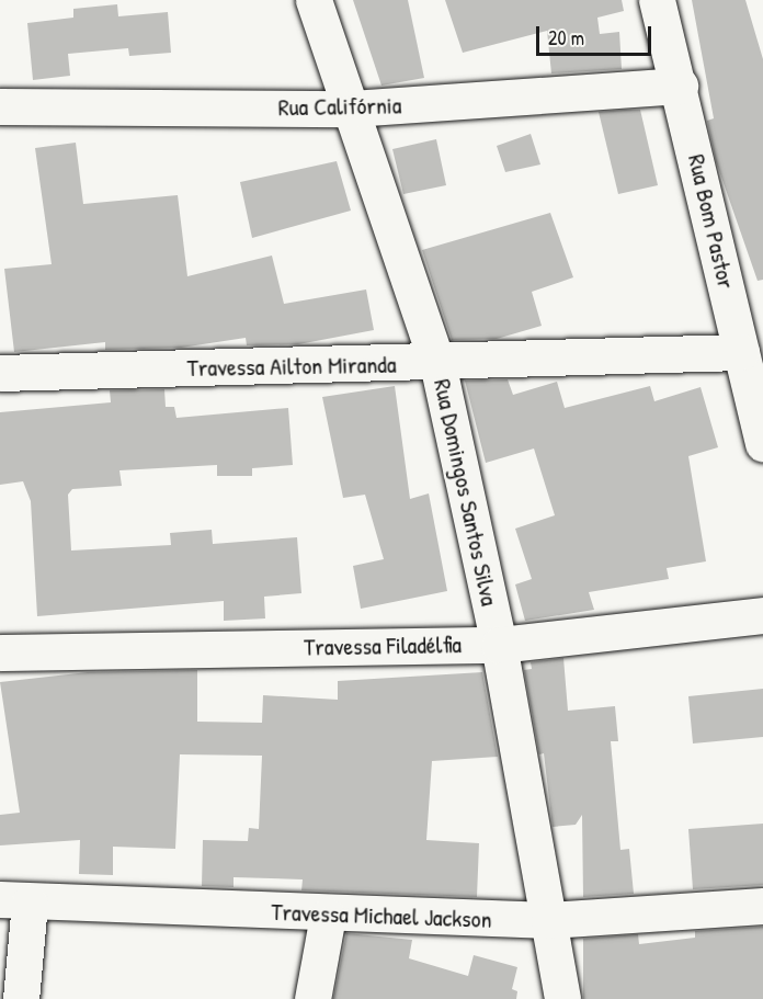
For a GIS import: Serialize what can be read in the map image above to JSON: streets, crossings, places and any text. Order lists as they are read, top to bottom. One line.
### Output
{"streets":{"street":["Rua Califórnia","Rua Bom Pastor","Travessa Ailton Miranda","Rua Domingos Santos Silva","Travessa Filadélfia","Travessa Michael Jackson"]},"crossings":[["Rua Califórnia","Rua Bom Pastor"],["Rua Califórnia","Rua Domingos Santos Silva"],["Rua Bom Pastor","Travessa Ailton Miranda"],["Travessa Ailton Miranda","Rua Domingos Santos Silva"],["Rua Domingos Santos Silva","Travessa Filadélfia"],["Rua Domingos Santos Silva","Travessa Michael Jackson"]],"scale_bar":"20 m"}
